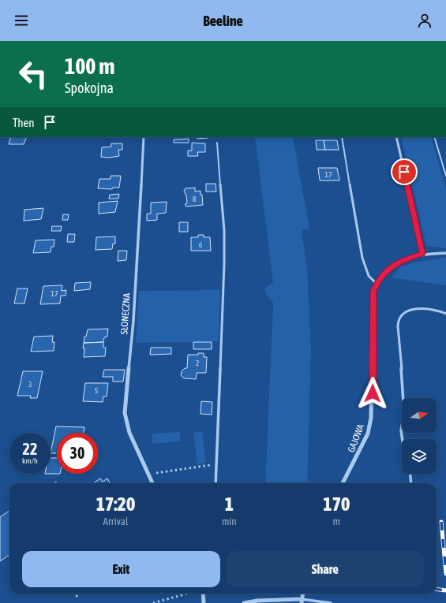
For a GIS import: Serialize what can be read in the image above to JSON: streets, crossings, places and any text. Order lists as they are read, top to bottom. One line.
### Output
{"streets":{"street":["SŁONECZNA","GAJOWA"]},"house_numbers":["17","8","6","17","2","3","5"],"north":"right","page":{"header":"Beeline","turn":["100 m","Spokojna"],"then":"Then","speed":"22 km/h","limit":"30","eta":["17:20","Arrival","1","min","170","m"],"buttons":["Exit","Share"]}}
